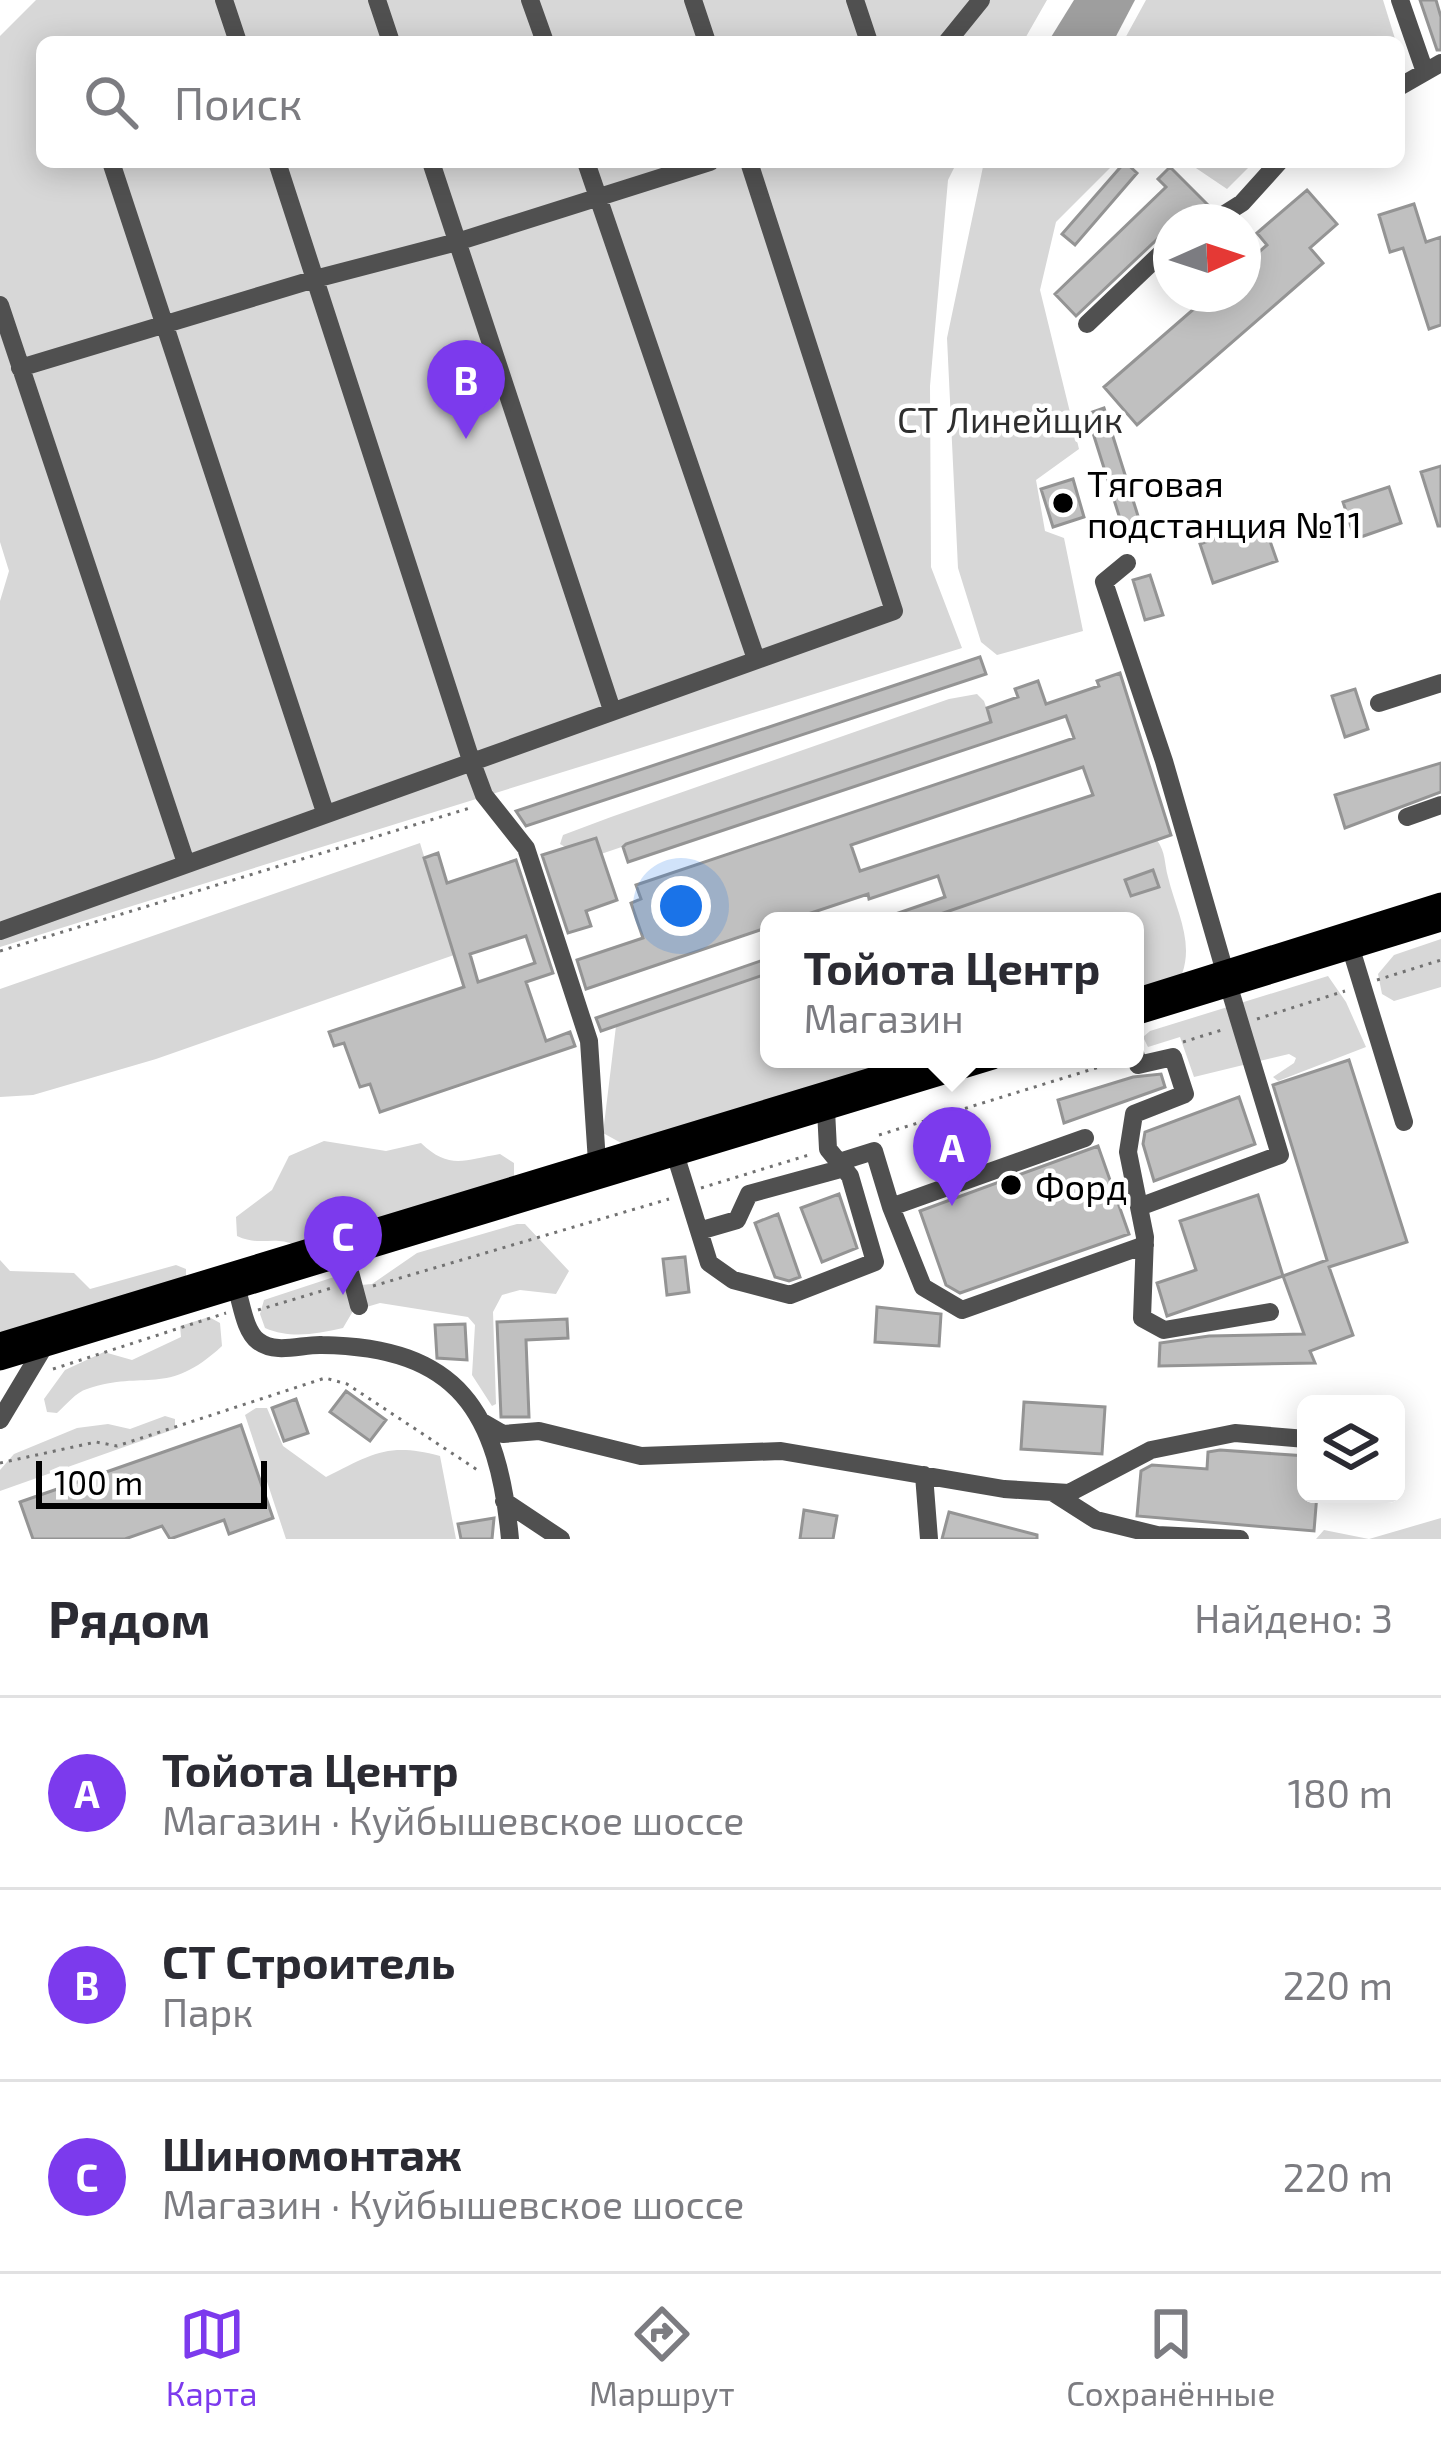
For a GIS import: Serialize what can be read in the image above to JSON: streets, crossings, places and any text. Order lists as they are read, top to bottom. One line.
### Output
{"parks":["СТ Линейщик"],"places":["Тяговая подстанция №11","Форд"],"scale_bar":"100 m","north":"right","page":{"search":"Поиск","pins":["B","A","C"],"popup":["Тойота Центр","Магазин"],"scale":"100 m","heading":["Рядом","Найдено: 3"],"list":[{"mark":"A","name":"Тойота Центр","note":"Магазин · Куйбышевское шоссе","value":"180 m"},{"mark":"B","name":"СТ Строитель","note":"Парк","value":"220 m"},{"mark":"C","name":"Шиномонтаж","note":"Магазин · Куйбышевское шоссе","value":"220 m"}],"nav":["Карта","Маршрут","Сохранённые"]}}
